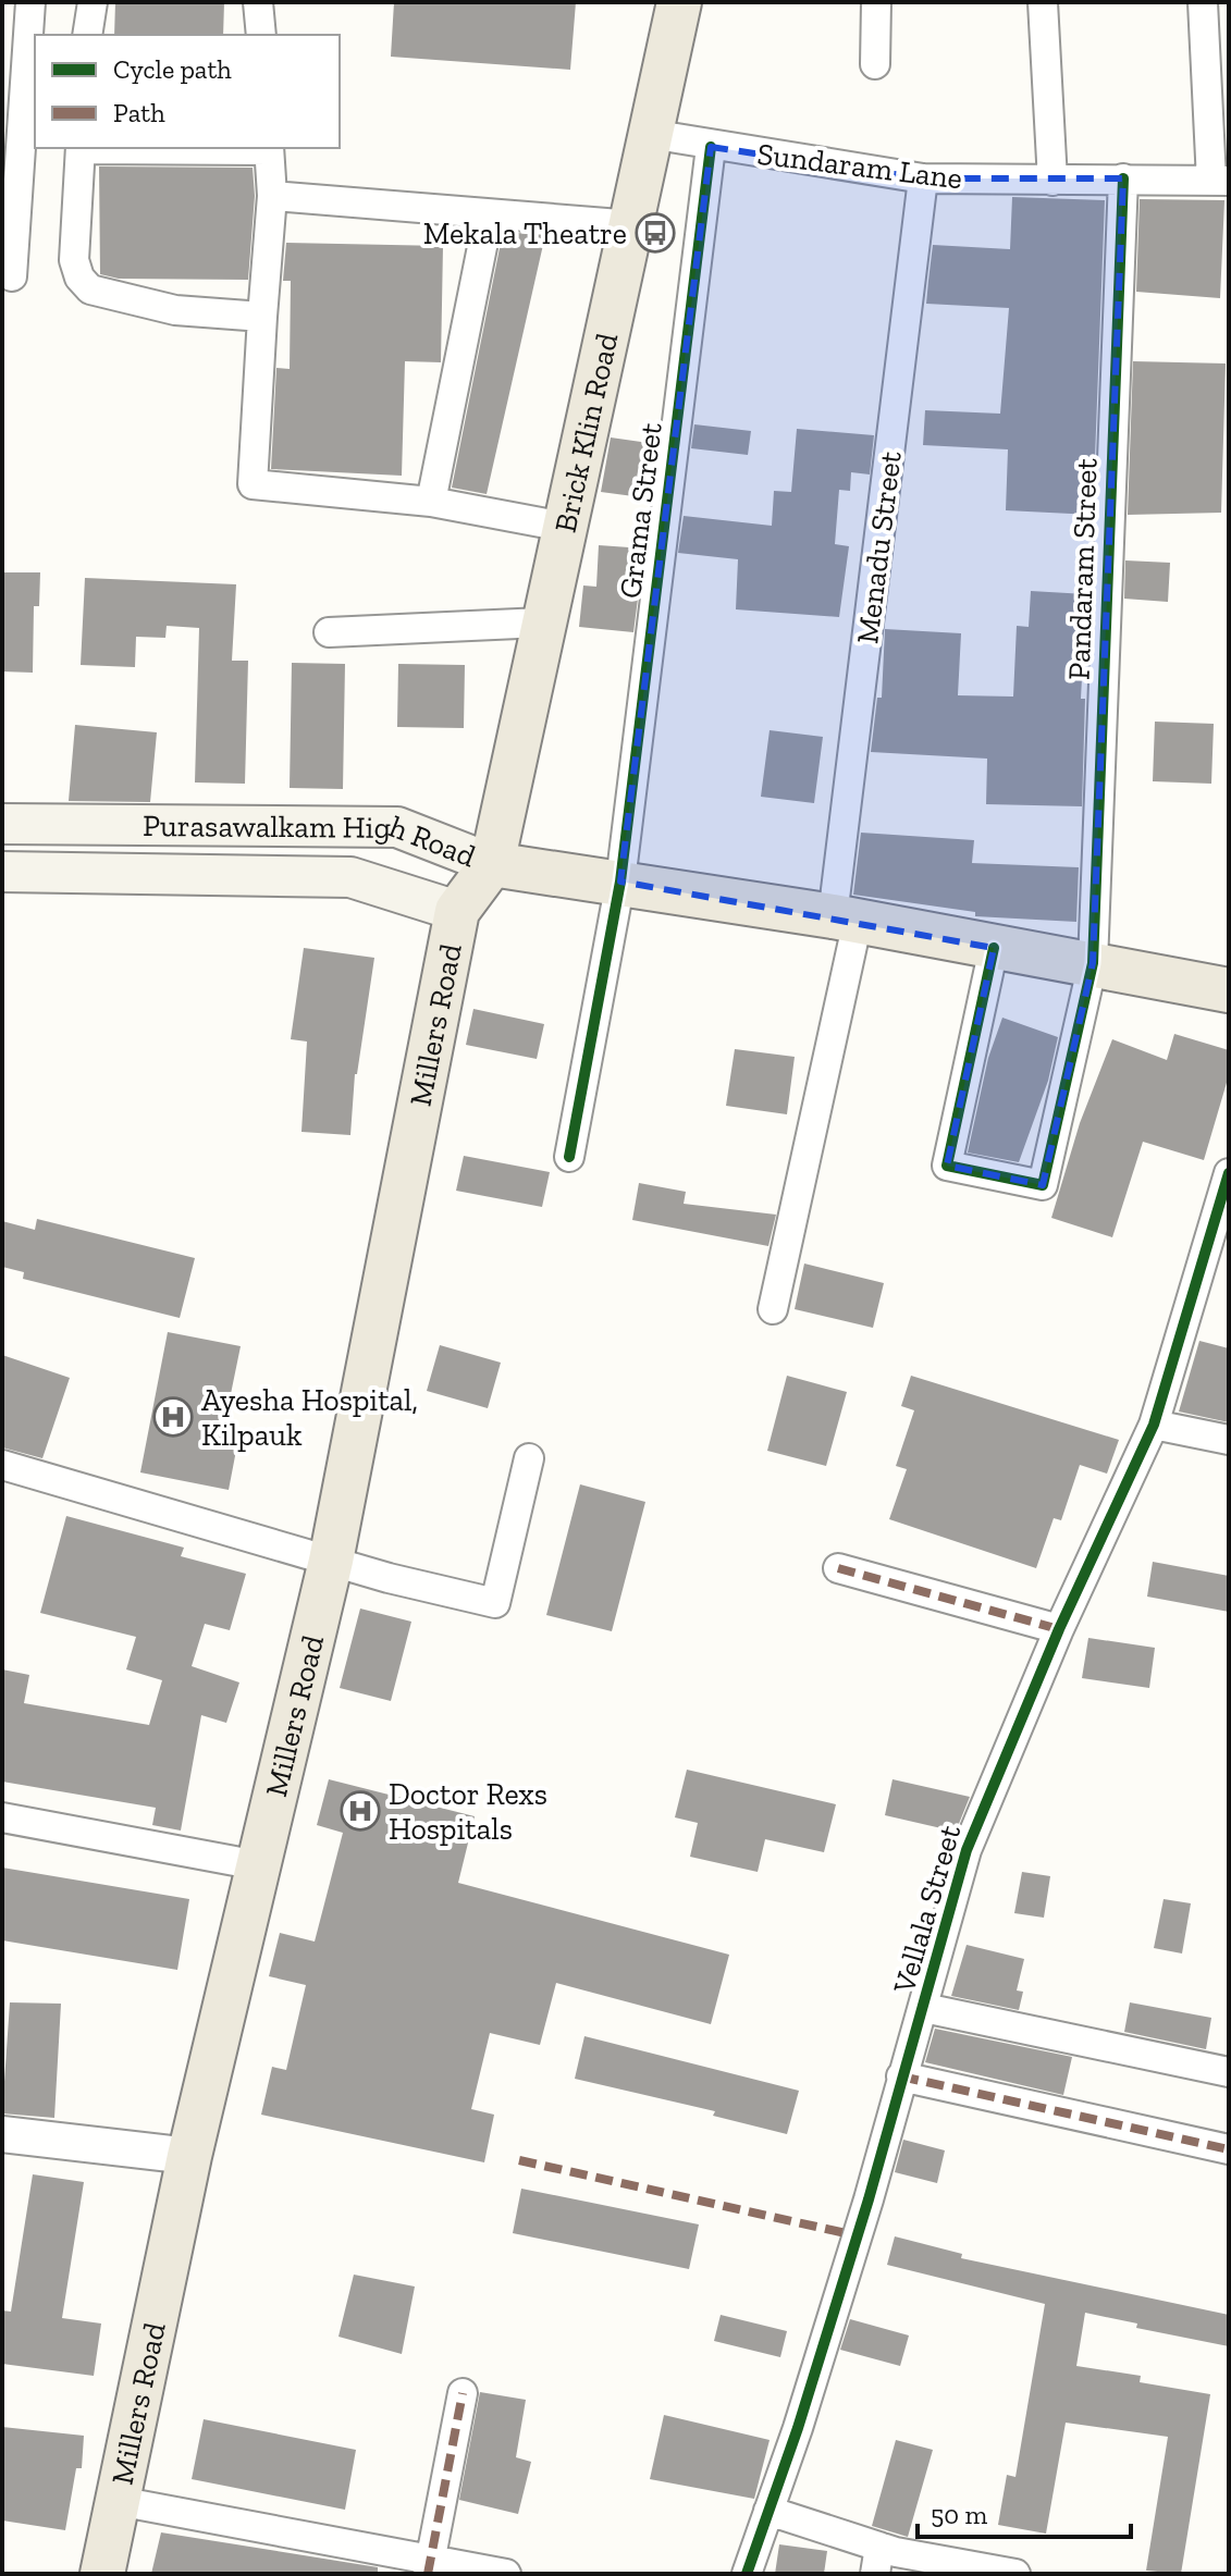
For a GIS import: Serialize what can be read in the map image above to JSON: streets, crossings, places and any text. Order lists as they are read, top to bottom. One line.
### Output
{"streets":{"main road":["Brick Klin Road","Purasawalkam High Road","Millers Road"],"street":["Sundaram Lane","Grama Street","Menadu Street","Pandaram Street","Vellala Street"]},"crossings":[["Sundaram Lane","Brick Klin Road"],["Sundaram Lane","Grama Street"],["Sundaram Lane","Menadu Street"],["Sundaram Lane","Pandaram Street"],["Brick Klin Road","Purasawalkam High Road"],["Brick Klin Road","Millers Road"],["Grama Street","Purasawalkam High Road"],["Menadu Street","Purasawalkam High Road"],["Pandaram Street","Purasawalkam High Road"],["Purasawalkam High Road","Millers Road"]],"places":{"bus stop":["Mekala Theatre"],"hospital":["Ayesha Hospital, Kilpauk","Doctor Rexs Hospitals"]},"legend":["Cycle path","Path"],"scale_bar":"50 m"}
